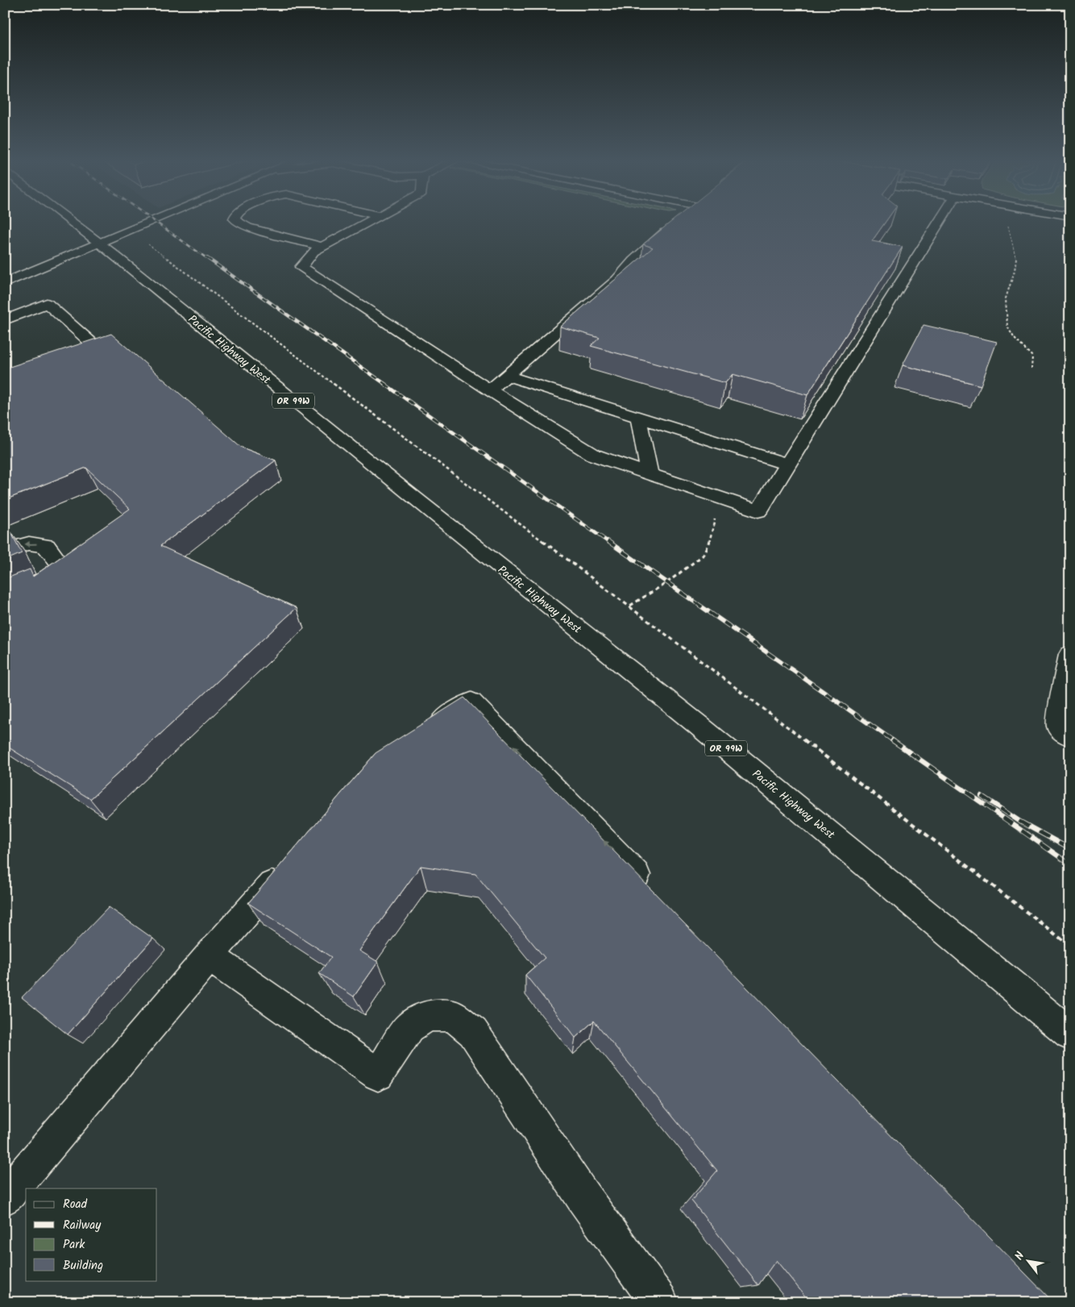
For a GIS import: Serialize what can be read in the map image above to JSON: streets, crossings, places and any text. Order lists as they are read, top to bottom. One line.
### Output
{"streets":{"main road":["Pacific Highway West","OR 99W"]},"legend":["Road","Railway","Park","Building"],"north":"top left"}
